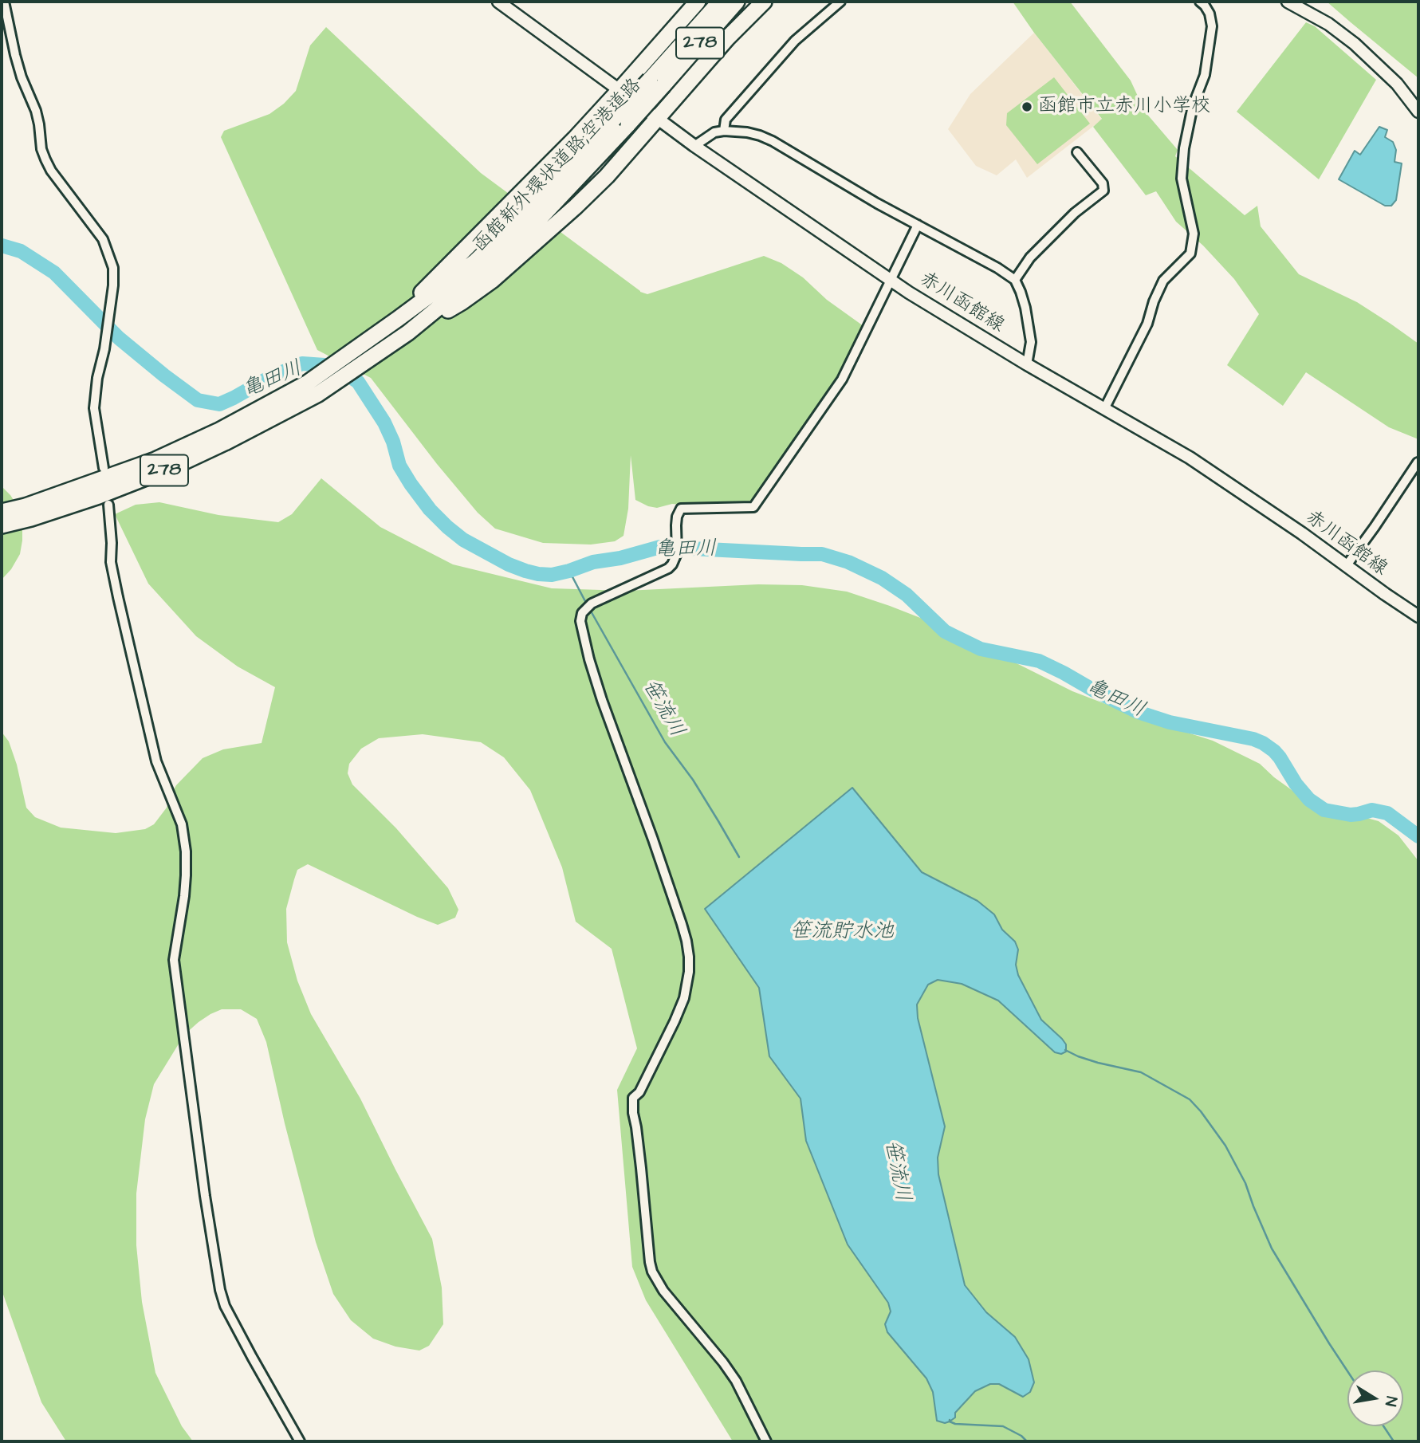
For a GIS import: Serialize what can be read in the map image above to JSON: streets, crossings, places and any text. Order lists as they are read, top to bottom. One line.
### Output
{"streets":{"highway":["278","函館新外環状道路;空港道路"],"main road":["赤川函館線"]},"water":["亀田川","笹流川","笹流貯水池"],"places":["函館市立赤川小学校"],"north":"right"}
